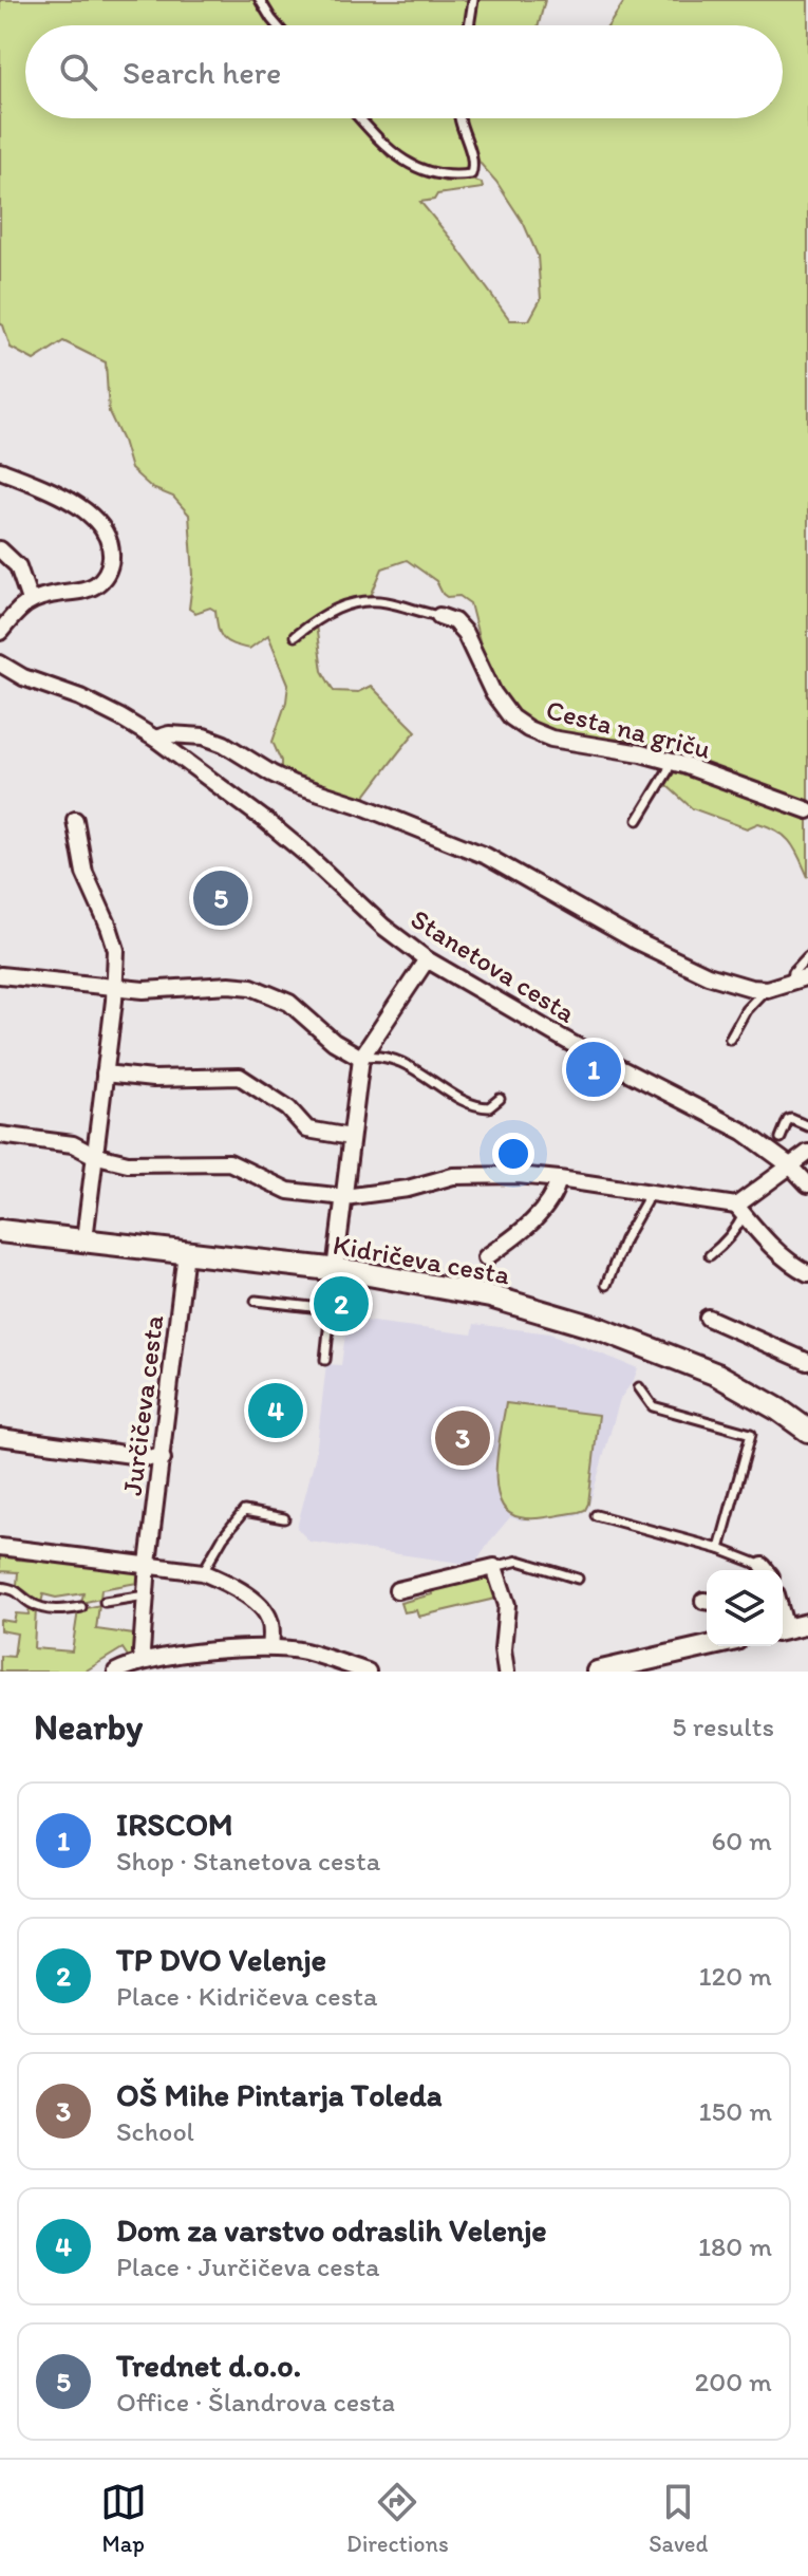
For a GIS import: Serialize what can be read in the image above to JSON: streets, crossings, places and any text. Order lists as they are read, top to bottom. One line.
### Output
{"streets":{"main road":["Kidričeva cesta"],"street":["Cesta na griču","Stanetova cesta","Jurčičeva cesta"]},"crossings":[["Kidričeva cesta","Jurčičeva cesta"]],"page":{"search":"Search here","pins":["5","1","2","4","3"],"heading":["Nearby","5 results"],"list":[{"mark":"1","name":"IRSCOM","note":"Shop · Stanetova cesta","value":"60 m"},{"mark":"2","name":"TP DVO Velenje","note":"Place · Kidričeva cesta","value":"120 m"},{"mark":"3","name":"OŠ Mihe Pintarja Toleda","note":"School","value":"150 m"},{"mark":"4","name":"Dom za varstvo odraslih Velenje","note":"Place · Jurčičeva cesta","value":"180 m"},{"mark":"5","name":"Trednet d.o.o.","note":"Office · Šlandrova cesta","value":"200 m"}],"nav":["Map","Directions","Saved"]}}
